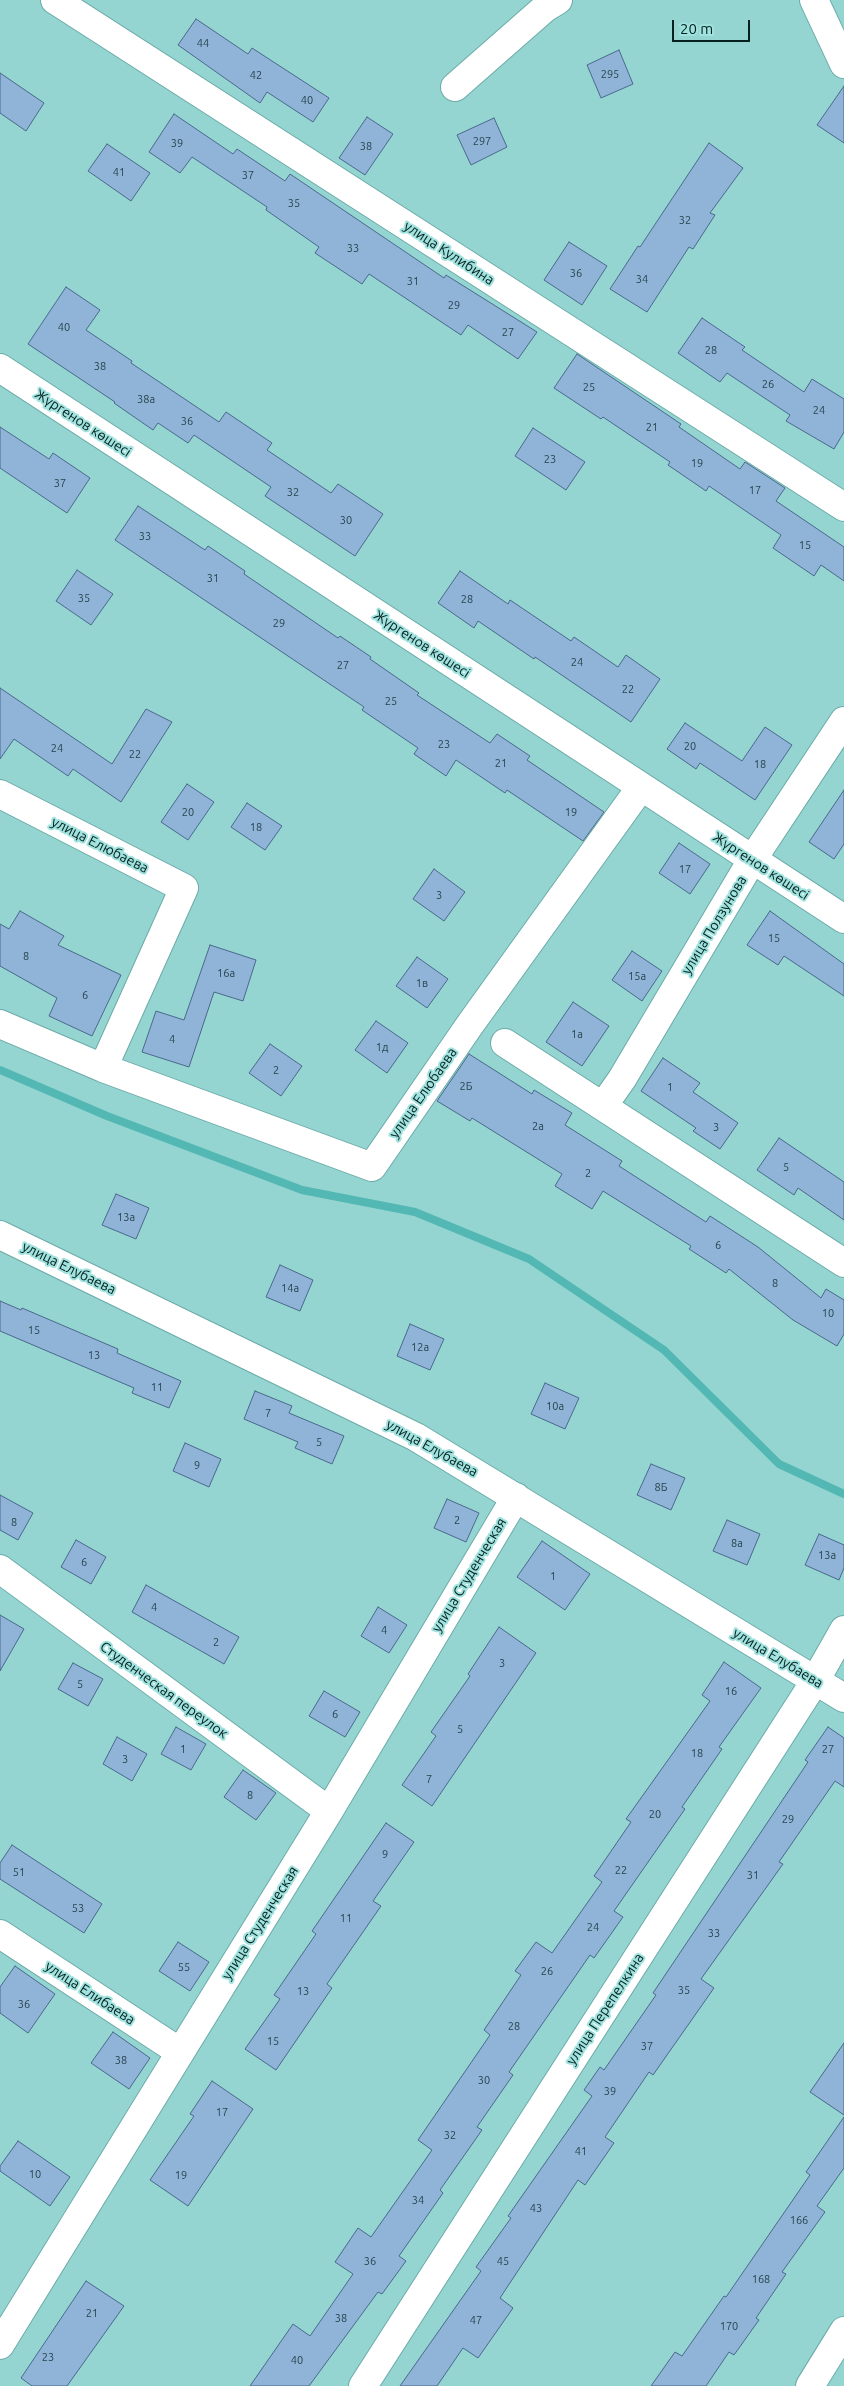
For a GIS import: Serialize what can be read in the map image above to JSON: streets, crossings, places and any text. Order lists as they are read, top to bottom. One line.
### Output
{"streets":{"street":["улица Кулибина","Жүргенов көшесі","улица Елюбаева","улица Ползунова","улица Елубаева","улица Студенческая","Студенческая переулок","улица Елибаева","улица Перепелкина"]},"crossings":[["Жүргенов көшесі","улица Елюбаева"],["Жүргенов көшесі","улица Ползунова"],["улица Елубаева","улица Студенческая"],["улица Елубаева","улица Перепелкина"],["улица Студенческая","Студенческая переулок"],["улица Студенческая","улица Елибаева"]],"house_numbers":["44","295","42","40","297","39","38","41","37","35","32","33","36","34","31","29","40","27","28","38","26","25","38а","24","36","21","23","19","37","17","32","30","33","15","31","35","28","29","24","27","22","25","23","20","24","22","21","18","20","19","18","17","3","15","8","16а","15а","1в","6","1а","4","1д","2","2Б","1","2а","3","5","2","13а","6","8","14а","10","15","12а","13","11","10а","7","5","9","8Б","2","8","8а","13а","6","1","4","4","2","3","5","16","6","5","1","27","18","3","7","8","20","29","9","22","51","31","53","11","24","33","55","26","35","13","36","28","15","37","38","30","39","17","32","41","10","19","34","43","166","36","45","168","21","38","47","170","23","40"],"scale_bar":"20 m"}
